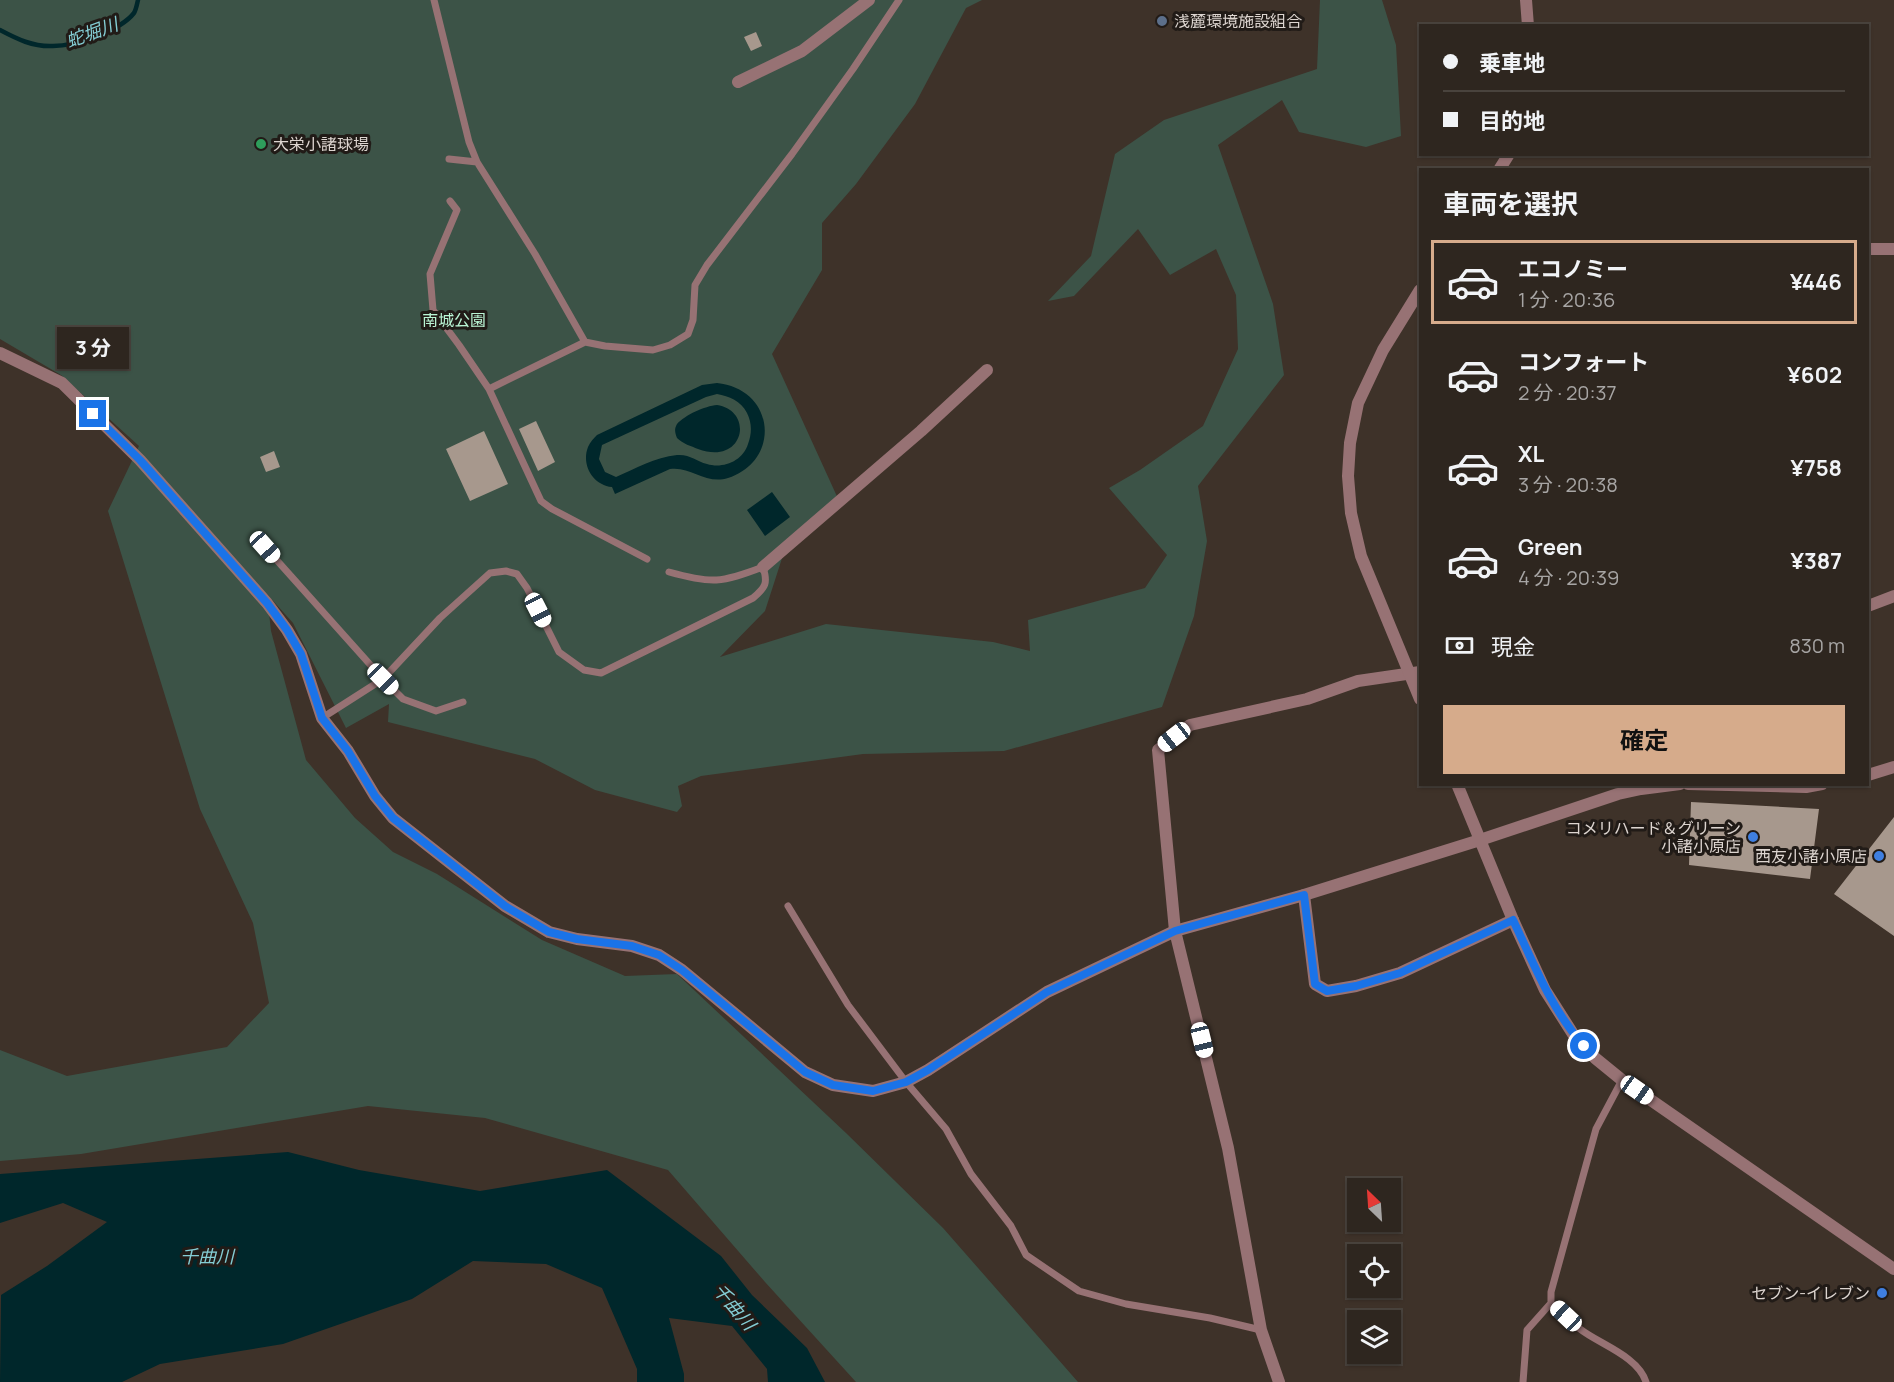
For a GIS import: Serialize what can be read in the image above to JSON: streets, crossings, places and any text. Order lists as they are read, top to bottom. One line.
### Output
{"water":["蛇堀川","千曲川"],"parks":["南城公園"],"places":["浅麓環境施設組合","大栄小諸球場","コメリハード＆グリーン 小諸小原店","西友小諸小原店","セブン-イレブン"],"north":"top left","page":{"banner":["乗車地","目的地"],"heading":"車両を選択","list":[{"name":"エコノミー","note":"1 分 · 20:36","value":"¥446"},{"name":"コンフォート","note":"2 分 · 20:37","value":"¥602"},{"name":"XL","note":"3 分 · 20:38","value":"¥758"},{"name":"Green","note":"4 分 · 20:39","value":"¥387"}],"bubble":"3 分","pay":["現金","830 m"],"buttons":"確定"}}
